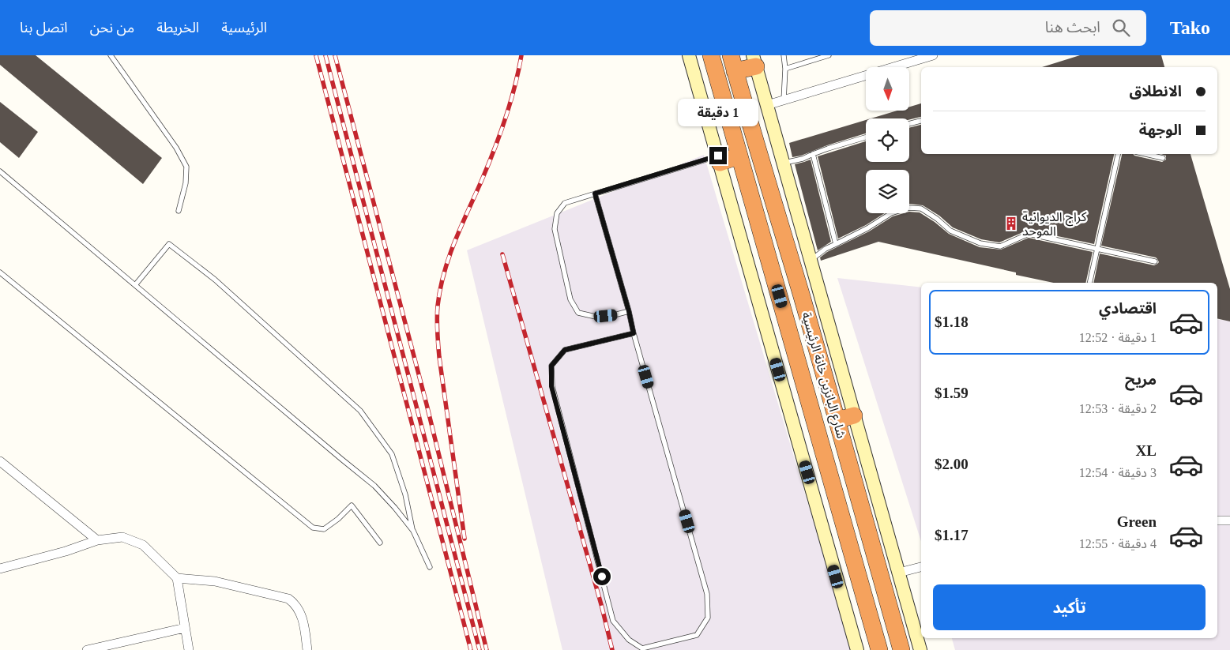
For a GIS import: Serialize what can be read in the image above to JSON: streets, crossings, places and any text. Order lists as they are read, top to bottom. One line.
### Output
{"streets":{"highway":["شارع البانزين خانة الرئيسية"]},"places":{"building":["كراج الديوانية الموحد"]},"north":"bottom","page":{"header":"Tako","search":"ابحث هنا","nav":["الرئيسية","الخريطة","من نحن","اتصل بنا"],"banner":["الانطلاق","الوجهة"],"bubble":"1 دقيقة","list":[{"name":"اقتصادي","note":"1 دقيقة · 12:52","value":"$1.18"},{"name":"مريح","note":"2 دقيقة · 12:53","value":"$1.59"},{"name":"XL","note":"3 دقيقة · 12:54","value":"$2.00"},{"name":"Green","note":"4 دقيقة · 12:55","value":"$1.17"}],"buttons":"تأكيد"}}
